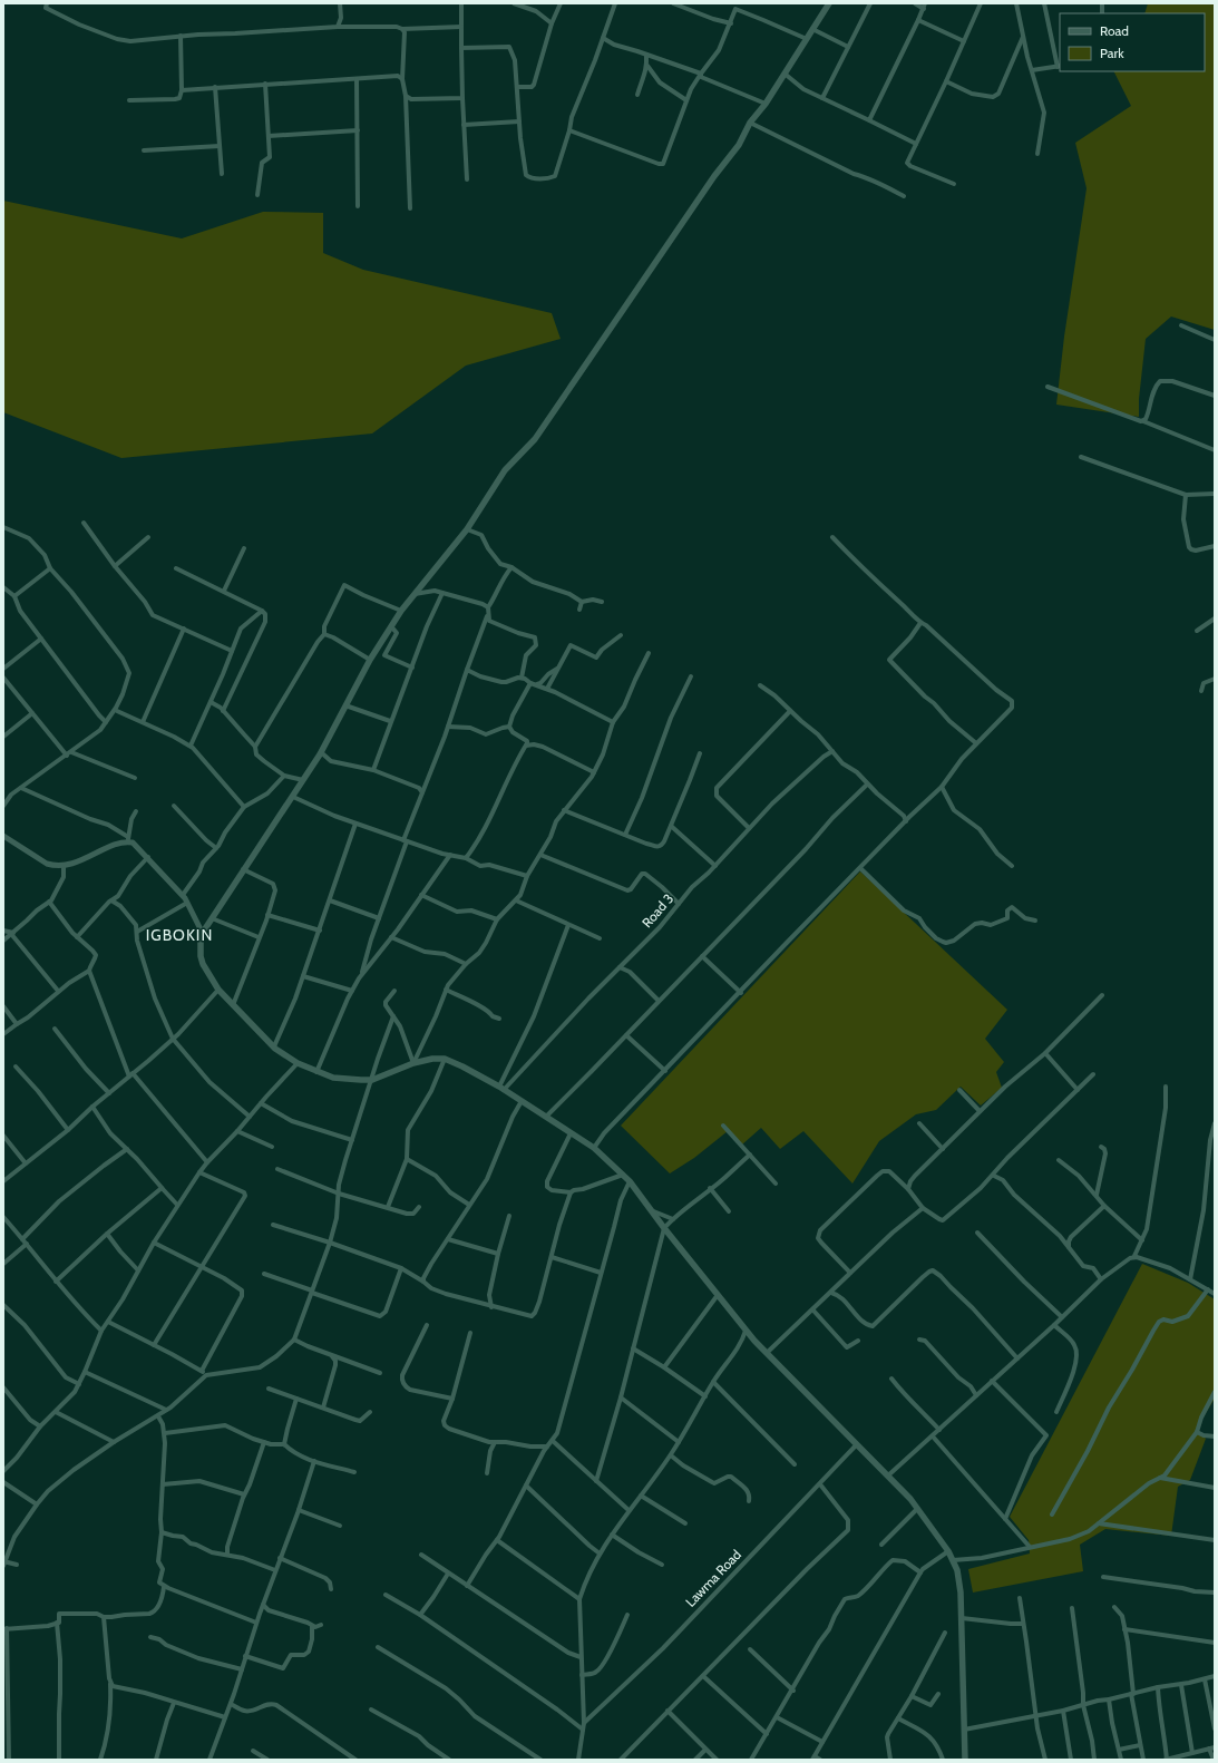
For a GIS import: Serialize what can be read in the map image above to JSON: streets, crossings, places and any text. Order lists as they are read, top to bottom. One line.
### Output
{"streets":{"street":["Road 3","Lawma Road"]},"districts":["IGBOKIN"],"legend":["Road","Park"]}
